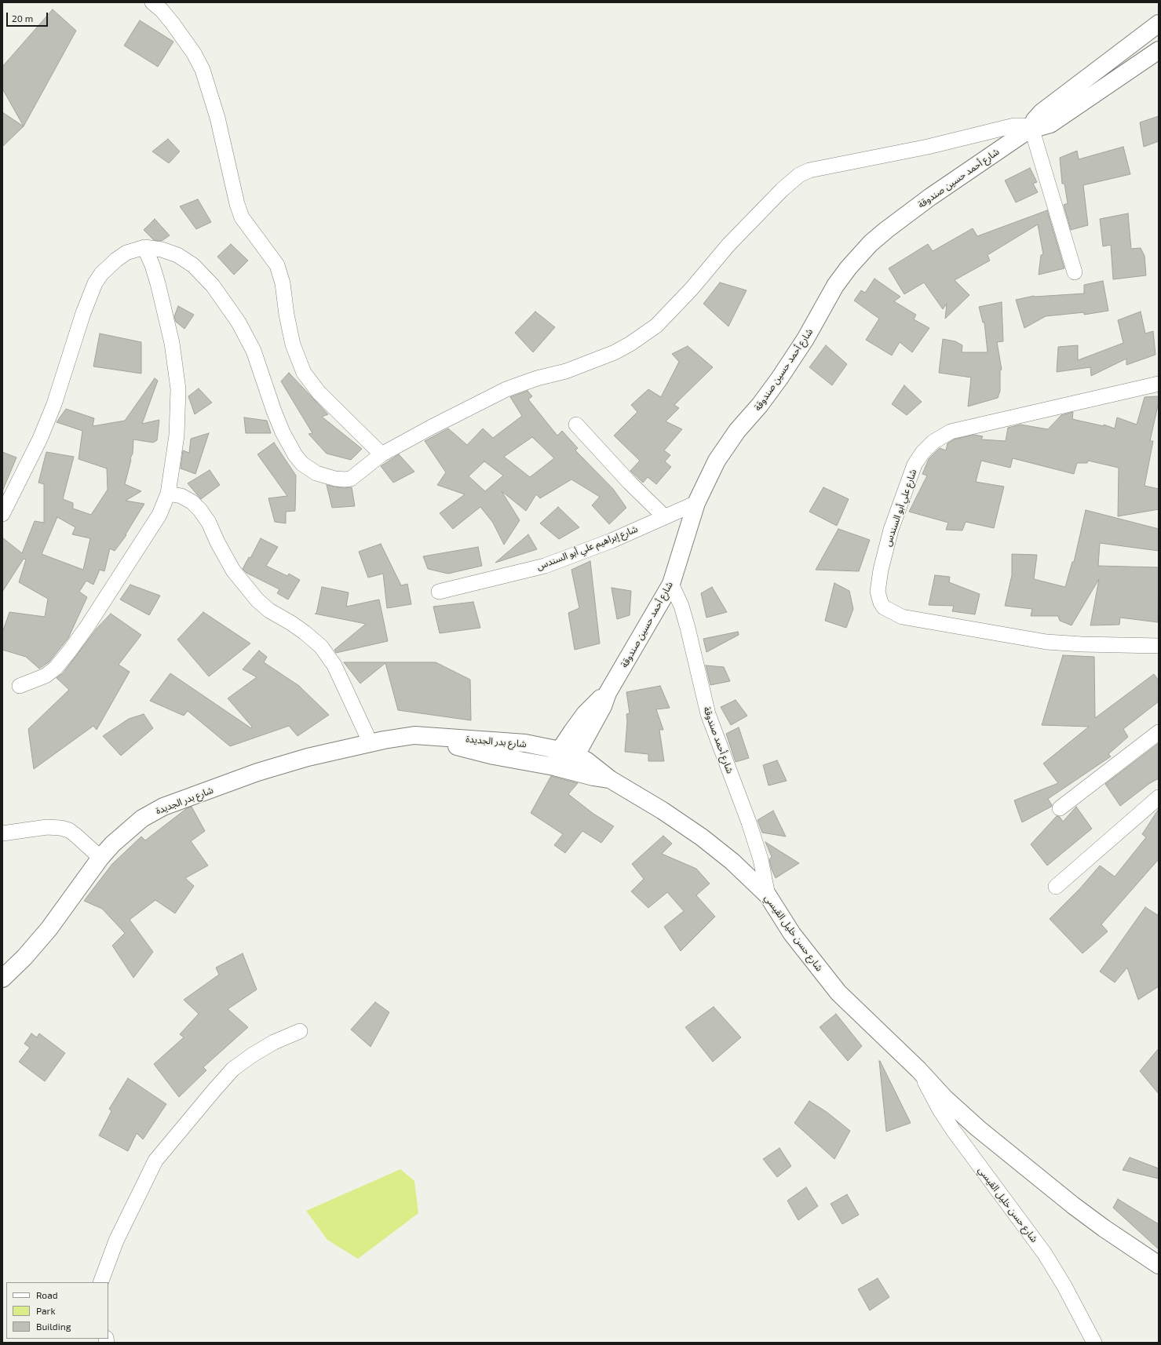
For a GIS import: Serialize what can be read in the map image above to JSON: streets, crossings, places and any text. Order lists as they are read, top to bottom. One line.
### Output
{"streets":{"main road":["شارع أحمد حسين صندوقة","شارع بدر الجديدة","شارع حسن خليل القيسي"],"street":["شارع علي أبو السندس","شارع إبراهيم علي أبو السندس","شارع أحمد صندوقة"]},"crossings":[["شارع أحمد حسين صندوقة","شارع إبراهيم علي أبو السندس"],["شارع أحمد حسين صندوقة","شارع أحمد صندوقة"],["شارع أحمد حسين صندوقة","شارع بدر الجديدة"],["شارع أحمد حسين صندوقة","شارع حسن خليل القيسي"],["شارع أحمد صندوقة","شارع حسن خليل القيسي"],["شارع بدر الجديدة","شارع حسن خليل القيسي"]],"legend":["Road","Park","Building"],"scale_bar":"20 m"}
